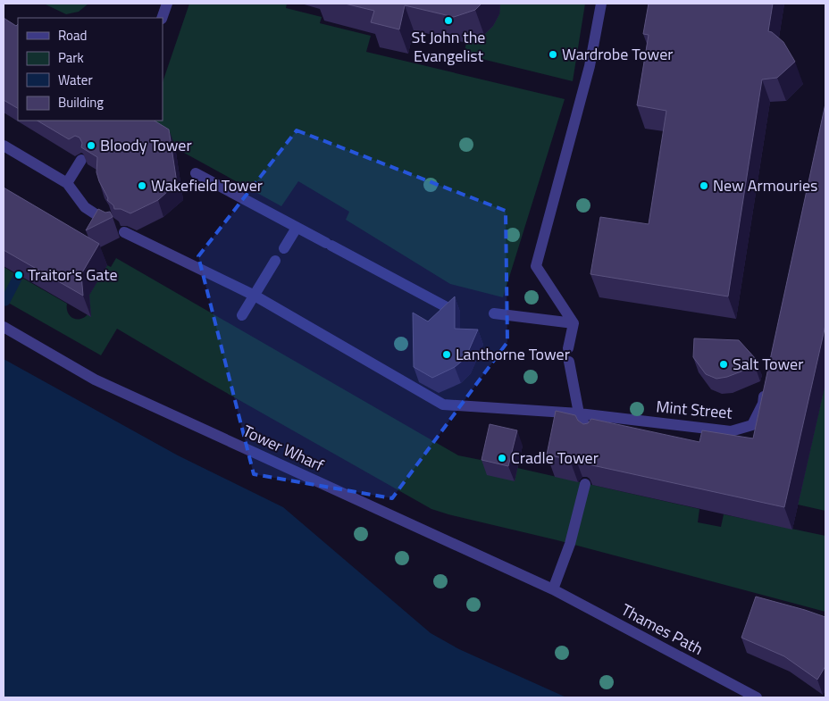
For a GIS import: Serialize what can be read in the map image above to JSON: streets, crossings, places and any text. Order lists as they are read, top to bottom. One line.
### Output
{"streets":{"street":["Mint Street","Tower Wharf","Thames Path"]},"crossings":[["Tower Wharf","Thames Path"]],"places":["St John the Evangelist","Wardrobe Tower","Bloody Tower","Wakefield Tower","New Armouries","Traitor's Gate","Lanthorne Tower","Salt Tower","Cradle Tower"],"legend":["Road","Park","Water","Building"]}
